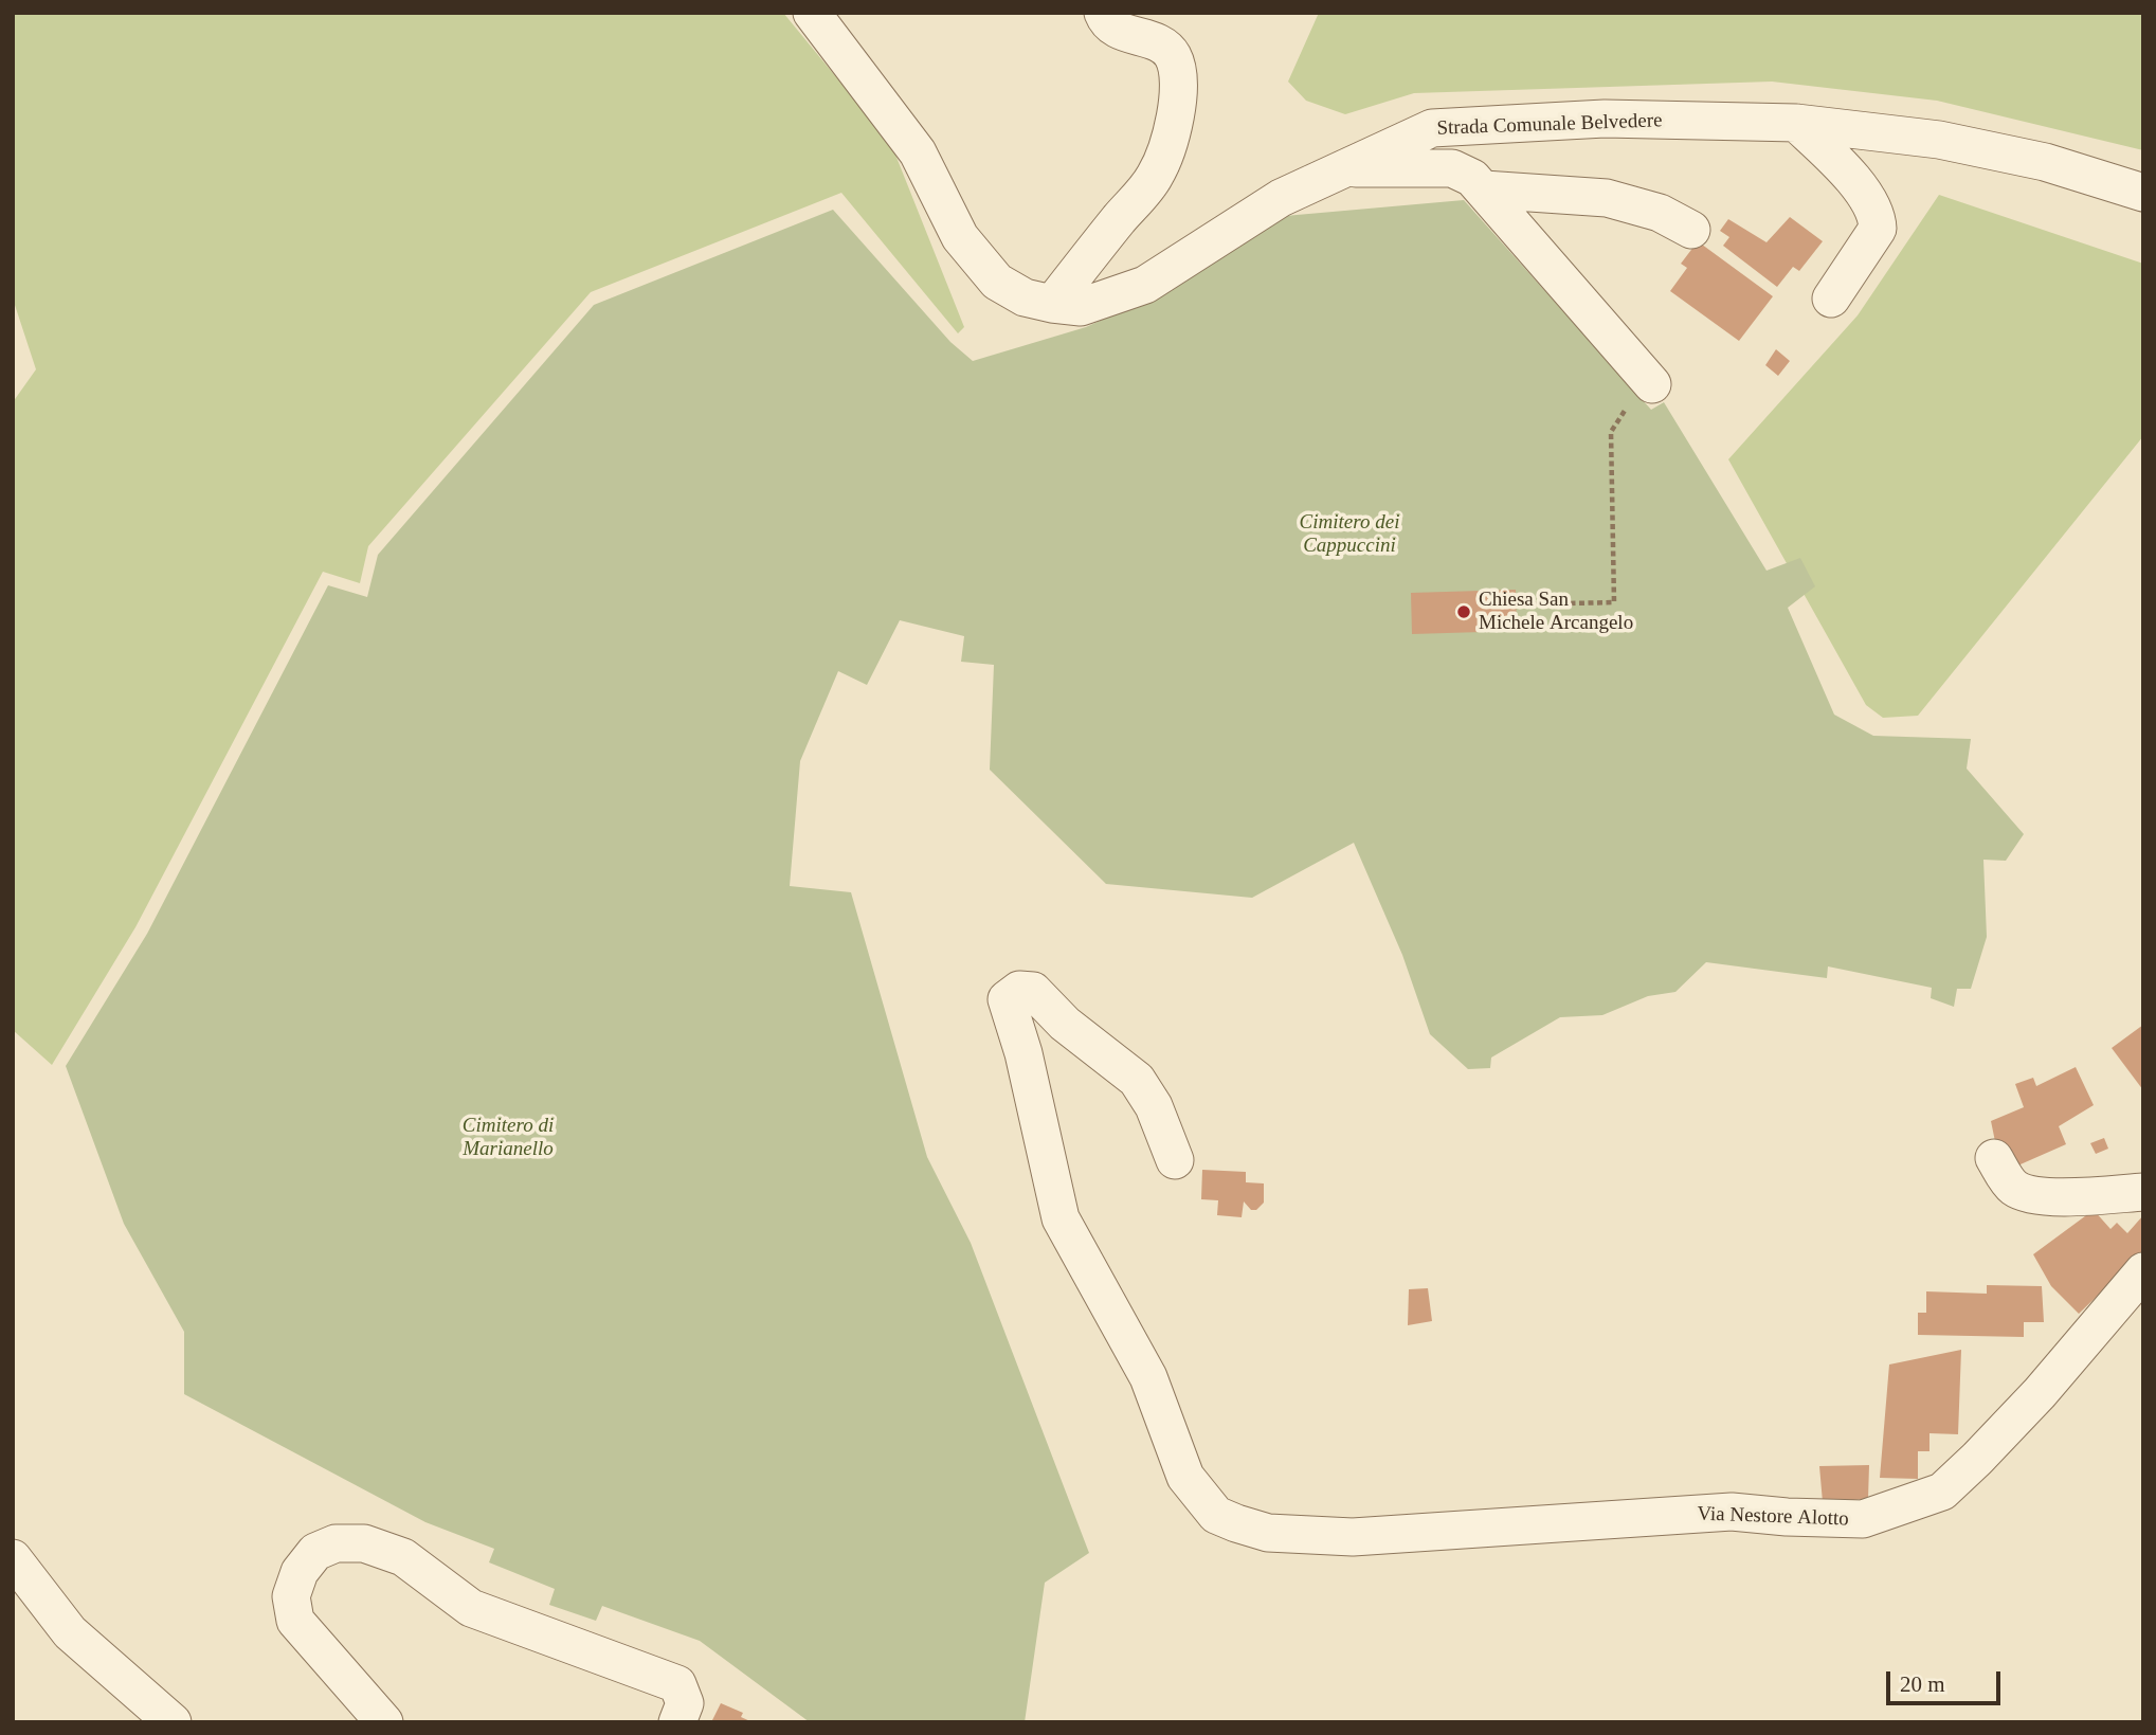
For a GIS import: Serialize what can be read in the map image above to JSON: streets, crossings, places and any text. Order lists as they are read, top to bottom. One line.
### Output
{"streets":{"street":["Strada Comunale Belvedere","Via Nestore Alotto"]},"parks":["Cimitero dei Cappuccini","Cimitero di Marianello"],"places":["Chiesa San Michele Arcangelo"],"scale_bar":"20 m"}
